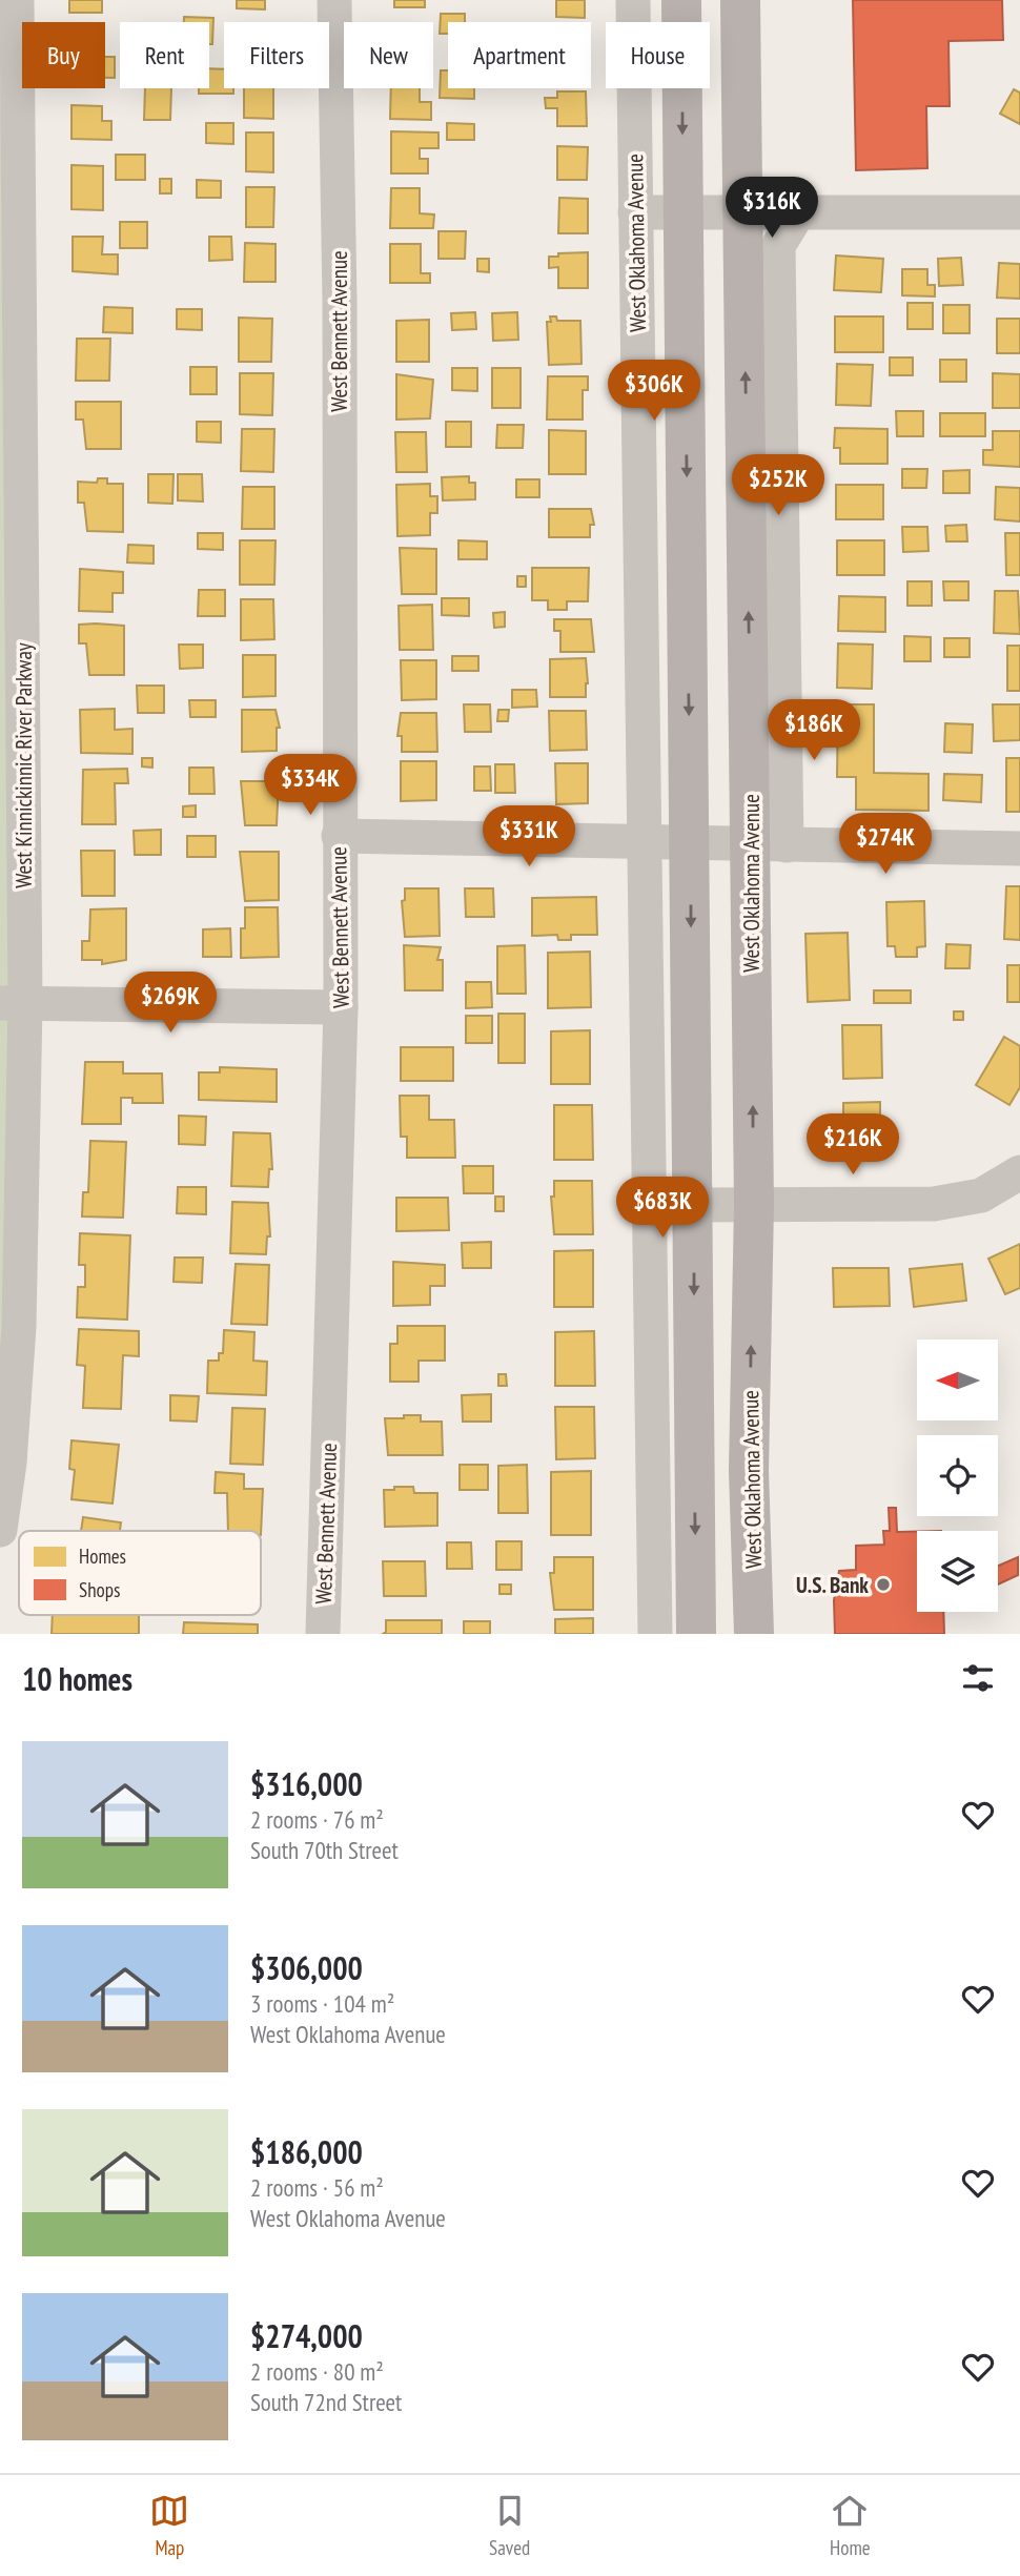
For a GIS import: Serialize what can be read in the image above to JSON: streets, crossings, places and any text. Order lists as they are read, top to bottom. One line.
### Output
{"streets":{"main road":["West Oklahoma Avenue"],"street":["West Bennett Avenue","West Kinnickinnic River Parkway"]},"places":["U.S. Bank"],"legend":["Homes","Shops"],"north":"left","page":{"chip":["Buy","Rent","Filters","New","Apartment","House"],"price":["$316K","$306K","$252K","$186K","$334K","$331K","$274K","$269K","$216K","$683K"],"heading":"10 homes","list":[{"name":"$316,000","note":"2 rooms · 76 m² · South 70th Street"},{"name":"$306,000","note":"3 rooms · 104 m² · West Oklahoma Avenue"},{"name":"$186,000","note":"2 rooms · 56 m² · West Oklahoma Avenue"},{"name":"$274,000","note":"2 rooms · 80 m² · South 72nd Street"}],"tabs":["Map","Saved","Home"]}}
